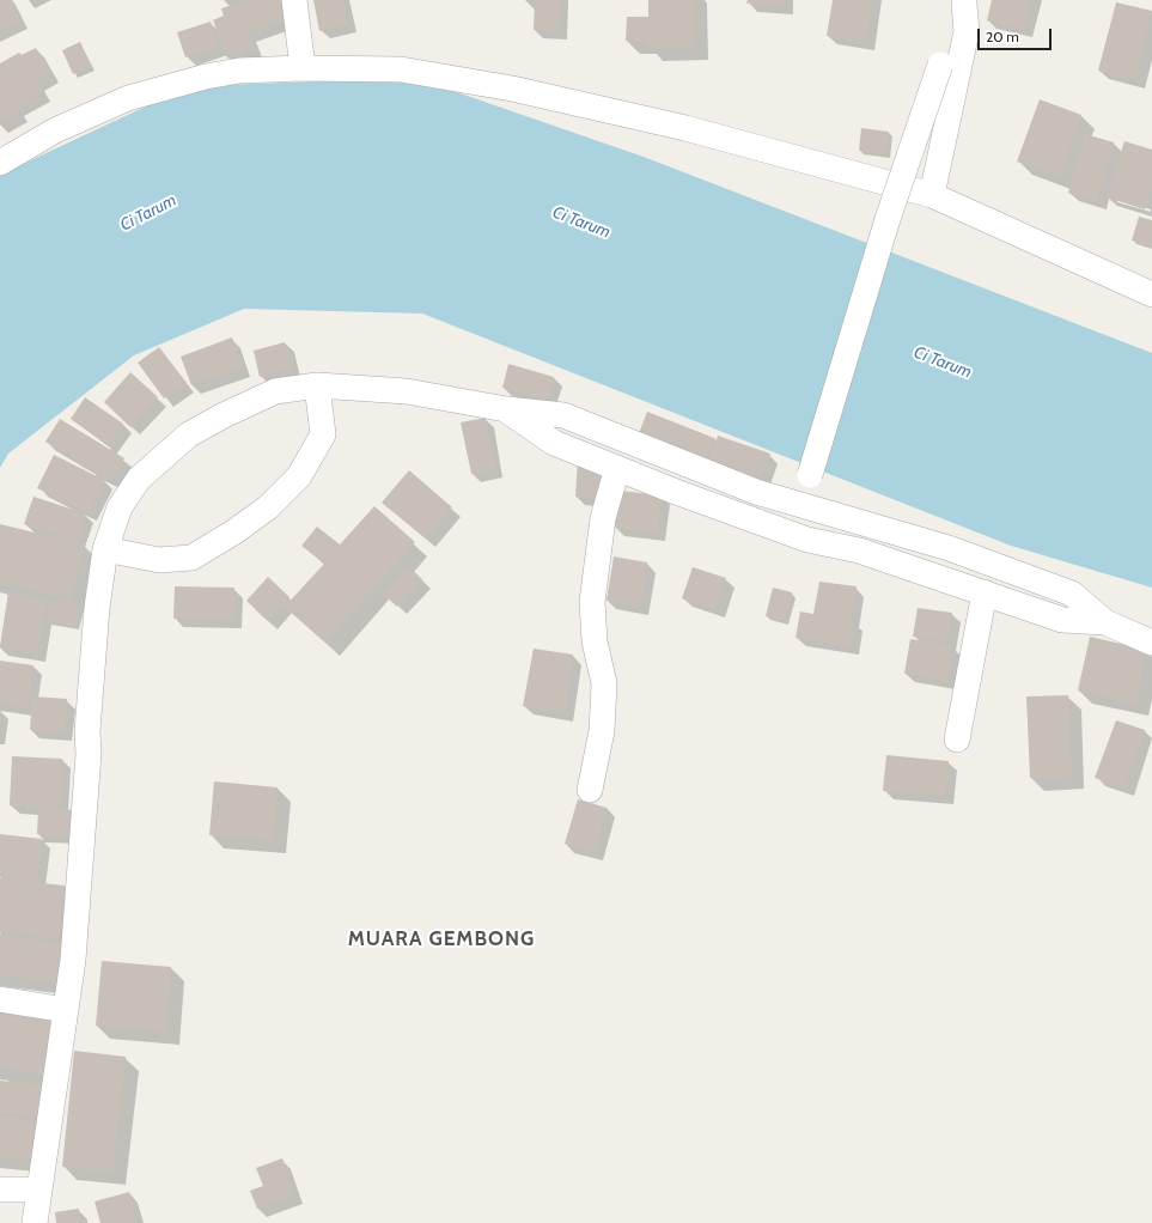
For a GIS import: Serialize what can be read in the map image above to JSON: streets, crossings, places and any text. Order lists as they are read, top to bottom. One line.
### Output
{"districts":["MUARA GEMBONG"],"water":["Ci Tarum"],"scale_bar":"20 m"}
